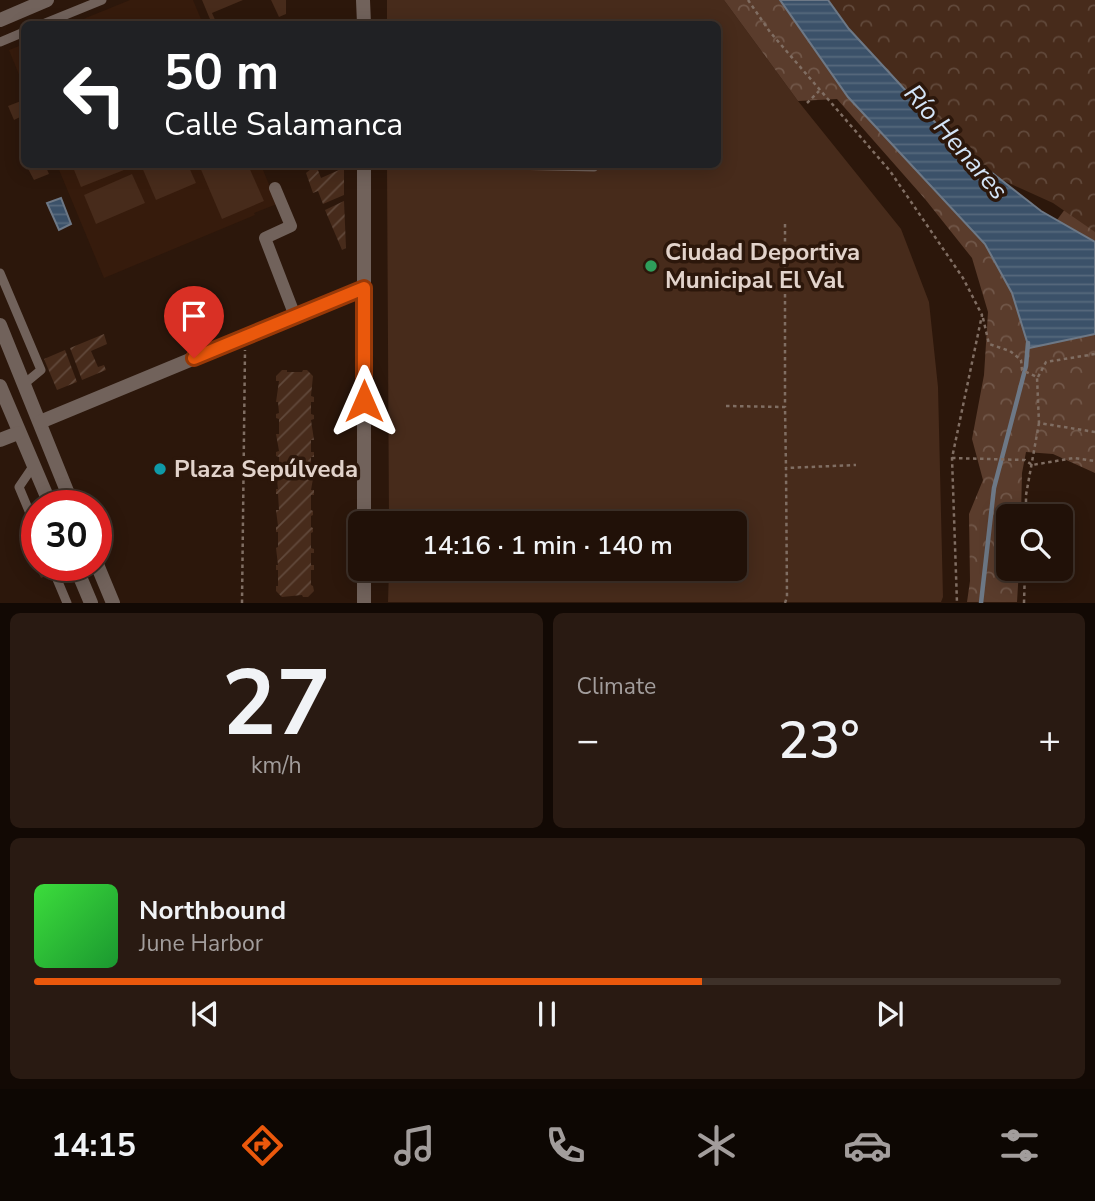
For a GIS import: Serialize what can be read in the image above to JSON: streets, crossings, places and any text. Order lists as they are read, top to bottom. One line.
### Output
{"water":["Río Henares"],"places":["Ciudad Deportiva Municipal El Val","Plaza Sepúlveda"],"page":{"turn":["50 m","Calle Salamanca"],"limit":"30","trip":"14:16 · 1 min · 140 m","tile":[["27","km/h"],"Climate"],"heat":["−","23°","+"],"song":["Northbound","June Harbor"],"tabs":"14:15"}}
